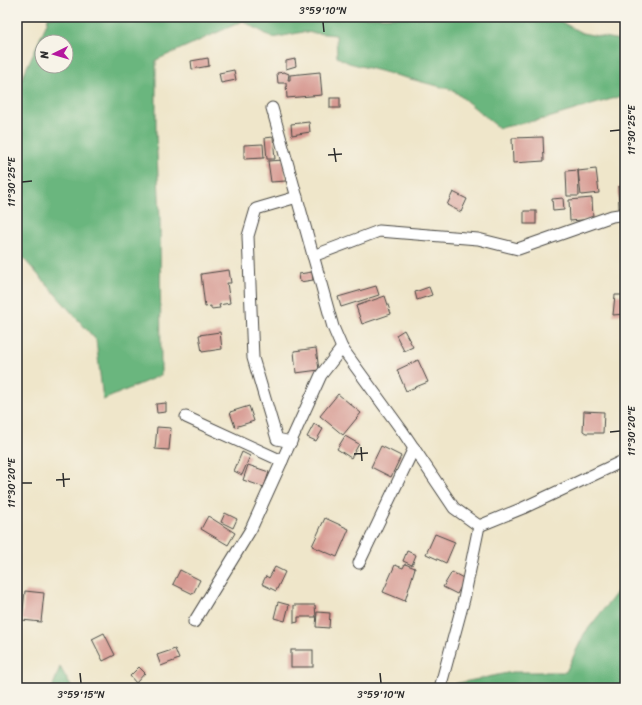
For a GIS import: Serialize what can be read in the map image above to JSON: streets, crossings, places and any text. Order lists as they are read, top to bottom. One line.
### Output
{"north":"left","coordinates":["3°59'10\"N","11°30'25\"E","11°30'20\"E","3°59'15\"N"]}
